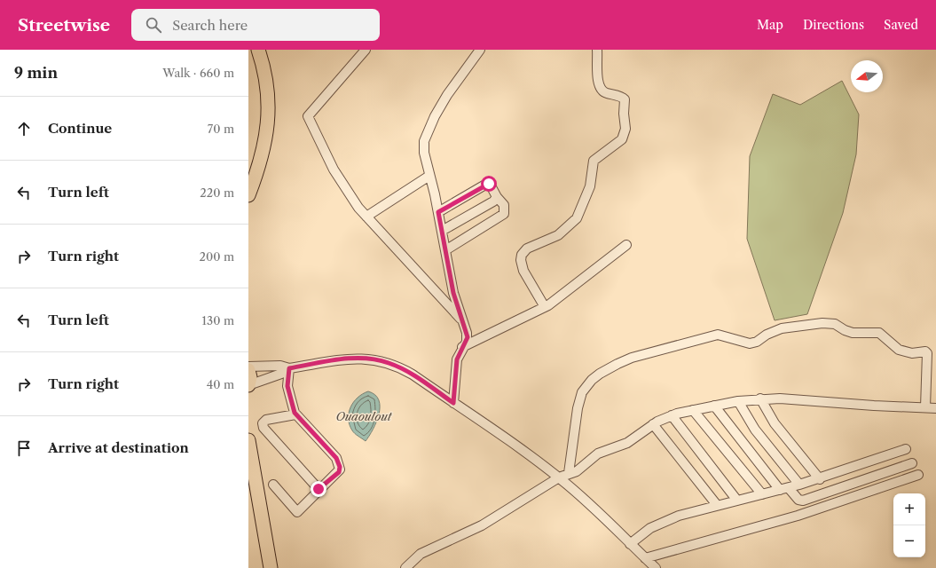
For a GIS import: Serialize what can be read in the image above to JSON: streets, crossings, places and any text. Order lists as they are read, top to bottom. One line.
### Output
{"water":["Ouaoulout"],"north":"left","page":{"header":"Streetwise","search":"Search here","nav":["Map","Directions","Saved"],"heading":["9 min","Walk · 660 m"],"list":[["Continue","70 m"],["Turn left","220 m"],["Turn right","200 m"],["Turn left","130 m"],["Turn right","40 m"],"Arrive at destination"],"map_buttons":["+","−"]}}
